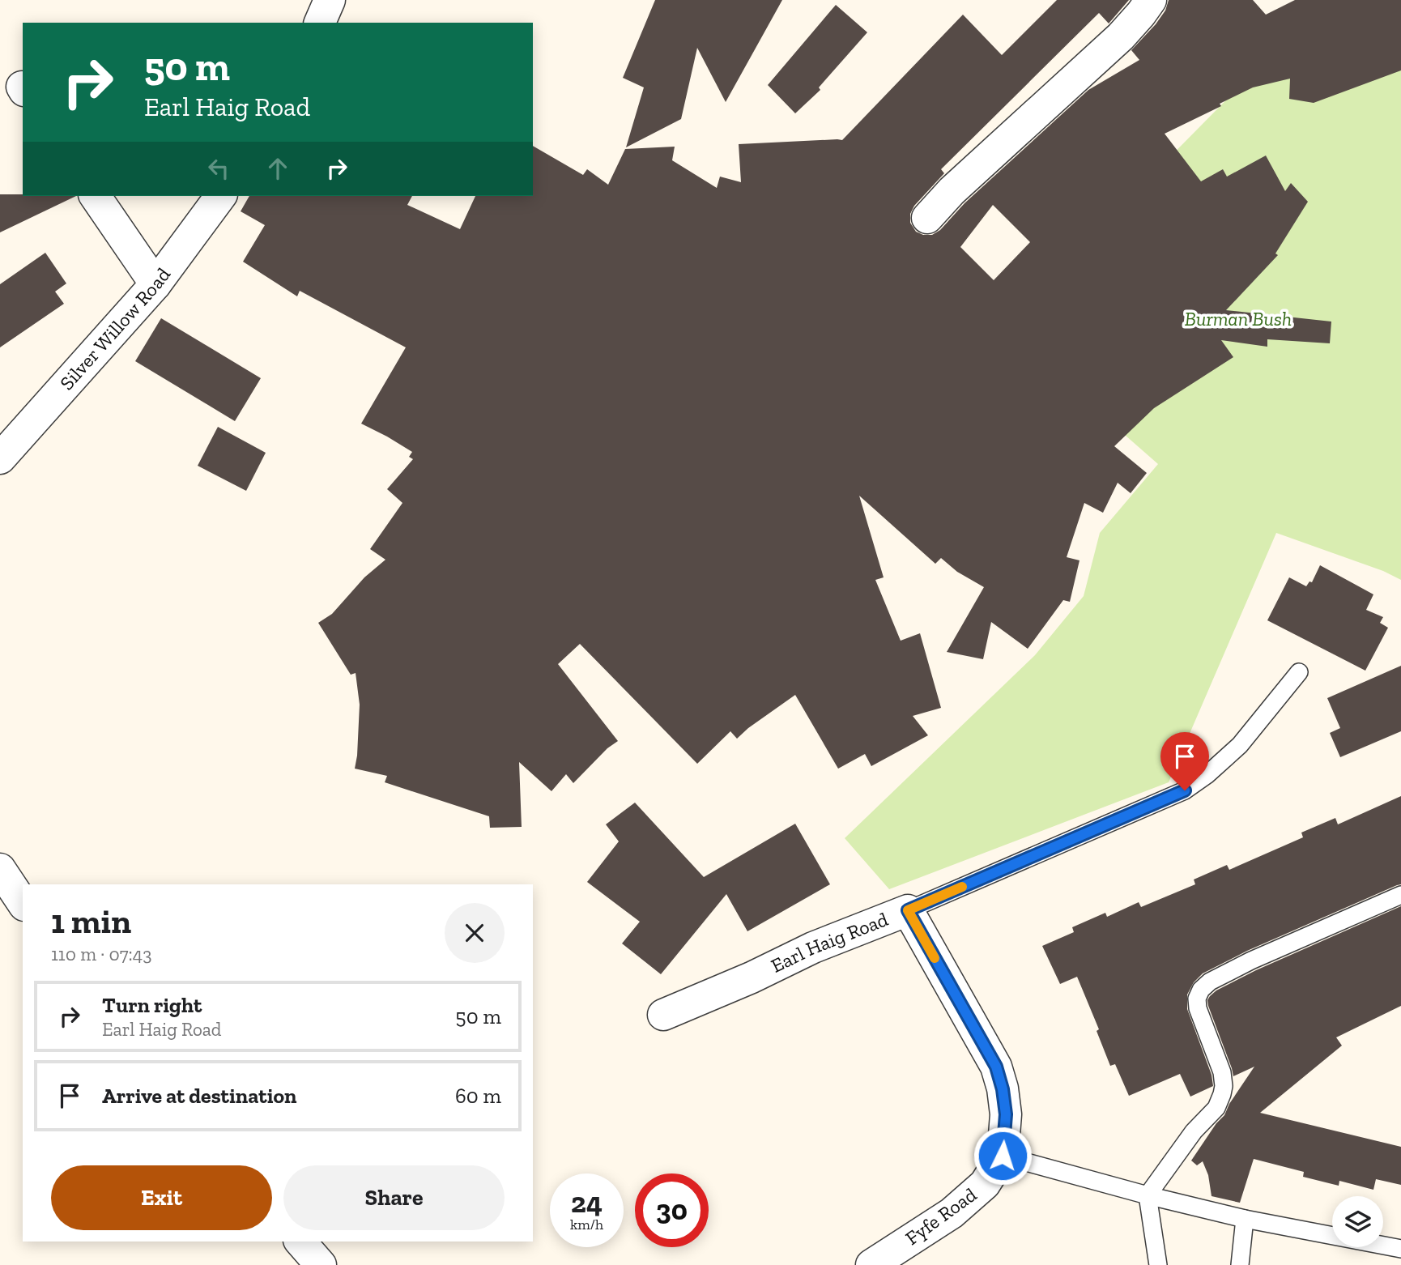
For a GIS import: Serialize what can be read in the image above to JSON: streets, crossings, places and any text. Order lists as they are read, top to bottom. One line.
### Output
{"streets":{"street":["Silver Willow Road","Earl Haig Road","Fyfe Road"]},"crossings":[["Earl Haig Road","Fyfe Road"]],"parks":["Burman Bush"],"page":{"turn":["50 m","Earl Haig Road"],"heading":["1 min","110 m · 07:43"],"list":[{"name":"Turn right","note":"Earl Haig Road","value":"50 m"},{"name":"Arrive at destination","value":"60 m"}],"buttons":["Exit","Share"],"speed":"24 km/h","limit":"30"}}
